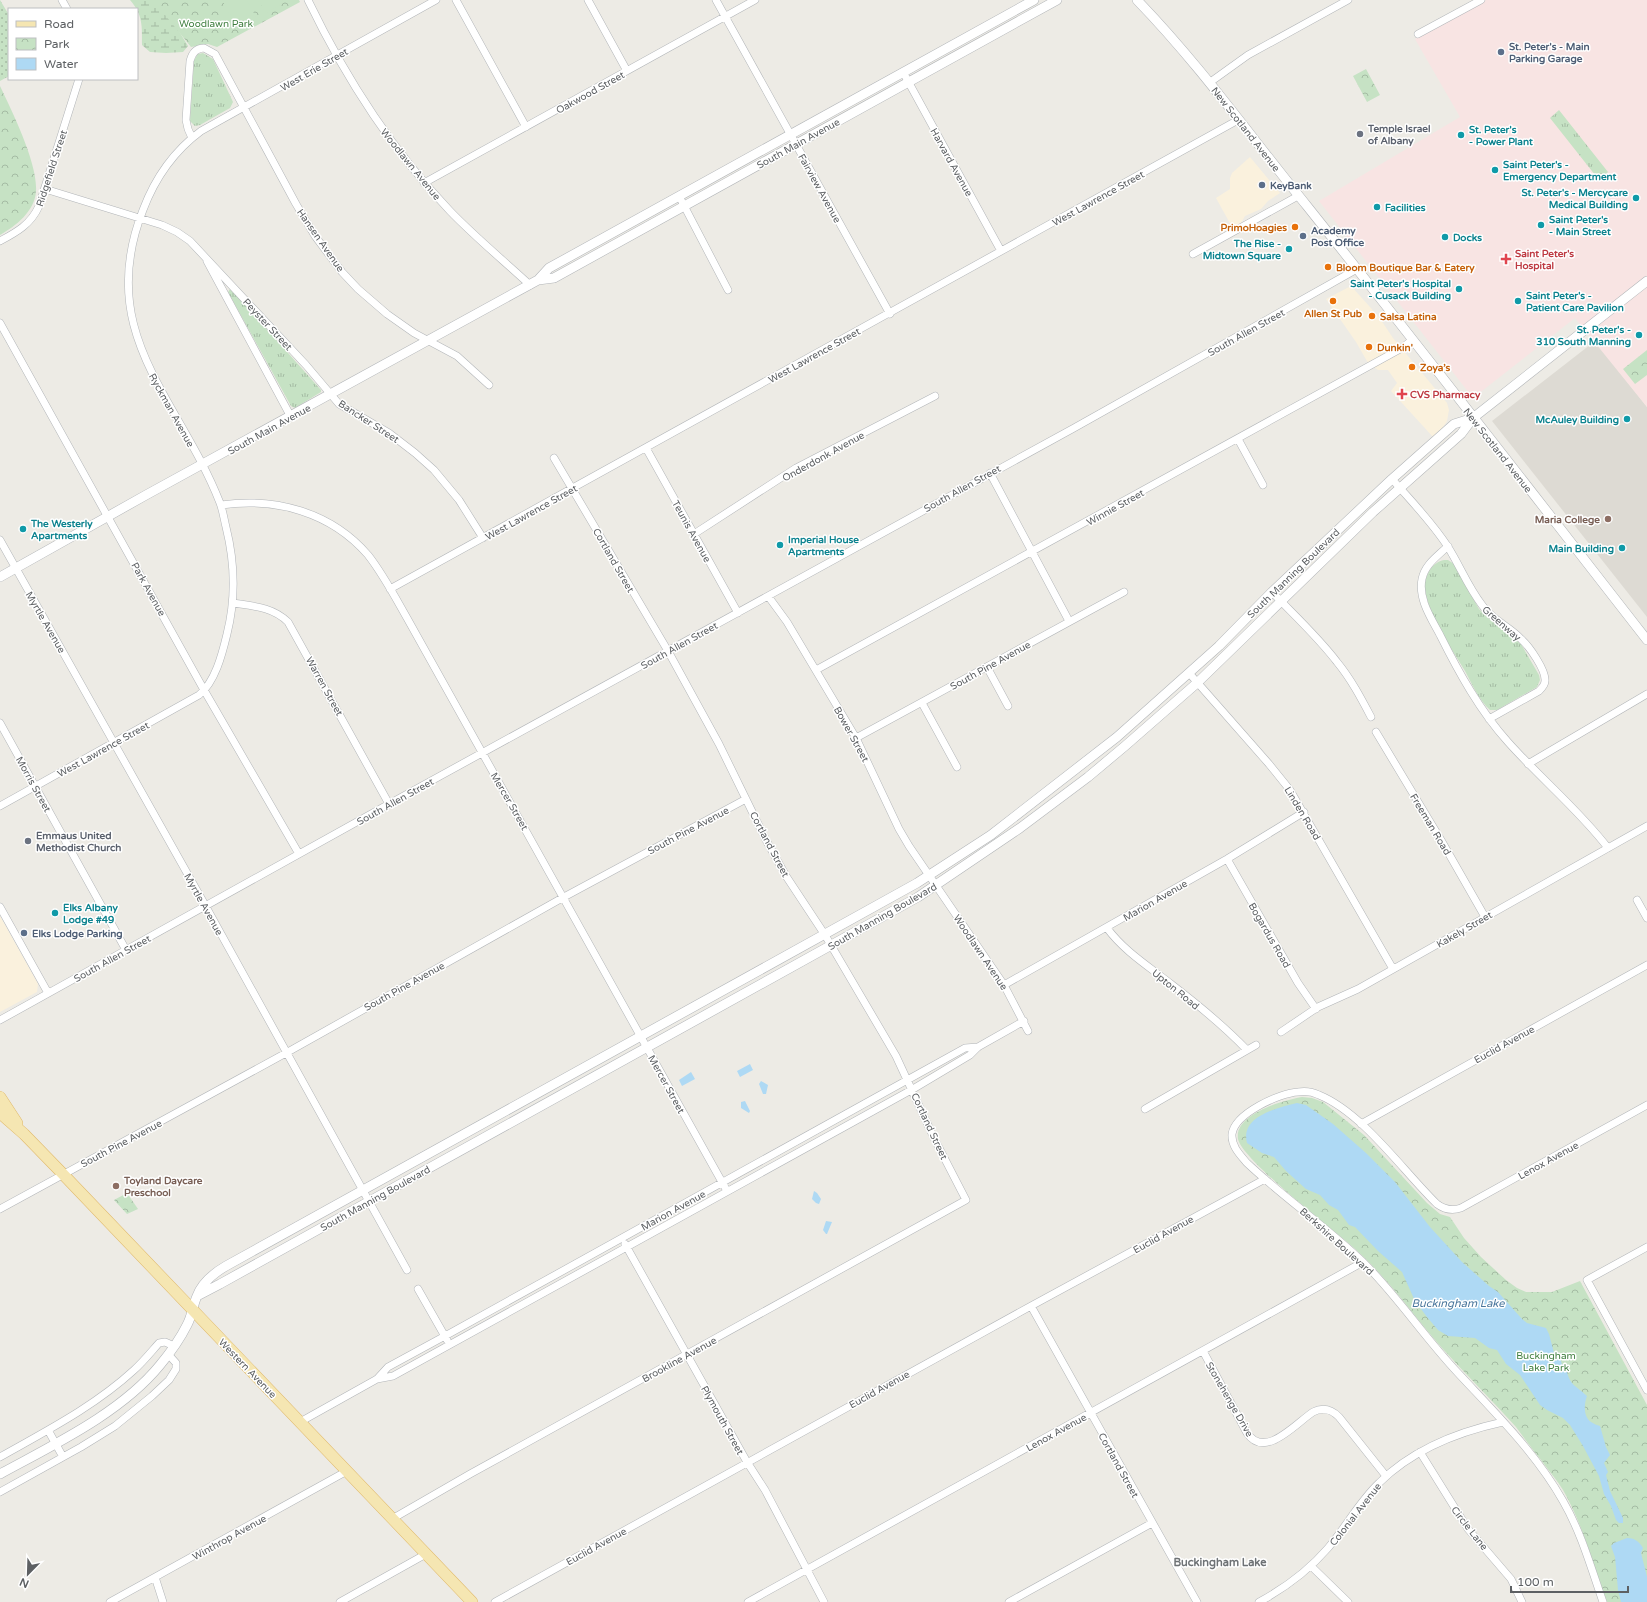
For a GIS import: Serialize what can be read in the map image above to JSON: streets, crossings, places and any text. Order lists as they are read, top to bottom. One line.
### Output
{"streets":{"main road":["Western Avenue"],"street":["West Erie Street","Oakwood Street","New Scotland Avenue","South Main Avenue","Harvard Avenue","Woodlawn Avenue","Ridgefield Street","Fairview Avenue","West Lawrence Street","Hansen Avenue","Peyster Street","South Allen Street","Ryckman Avenue","Bancker Street","Onderdonk Avenue","Winnie Street","Teunis Avenue","Cortland Street","South Manning Boulevard","Park Avenue","Myrtle Avenue","Greenway","South Pine Avenue","Warren Street","Bower Street","Morris Street","Mercer Street","Linden Road","Freeman Road","Marion Avenue","Kakely Street","Bogardus Road","Upton Road","Euclid Avenue","Lenox Avenue","Berkshire Boulevard","Brookline Avenue","Stonehenge Drive","Plymouth Street","Colonial Avenue","Circle Lane","Winthrop Avenue"]},"crossings":[["West Erie Street","Woodlawn Avenue"],["West Erie Street","Hansen Avenue"],["West Erie Street","Ryckman Avenue"],["Oakwood Street","Woodlawn Avenue"],["Oakwood Street","Fairview Avenue"],["New Scotland Avenue","West Lawrence Street"],["New Scotland Avenue","South Allen Street"],["New Scotland Avenue","Winnie Street"],["New Scotland Avenue","South Manning Boulevard"],["South Main Avenue","Harvard Avenue"],["South Main Avenue","Woodlawn Avenue"],["South Main Avenue","Fairview Avenue"],["South Main Avenue","Hansen Avenue"],["South Main Avenue","Peyster Street"],["South Main Avenue","Ryckman Avenue"],["South Main Avenue","Bancker Street"],["South Main Avenue","Park Avenue"],["South Main Avenue","Myrtle Avenue"],["Harvard Avenue","West Lawrence Street"],["Woodlawn Avenue","South Manning Boulevard"],["Woodlawn Avenue","Bower Street"],["Woodlawn Avenue","Marion Avenue"],["Ridgefield Street","Peyster Street"],["Fairview Avenue","West Lawrence Street"],["West Lawrence Street","Ryckman Avenue"],["West Lawrence Street","Bancker Street"],["West Lawrence Street","Teunis Avenue"],["West Lawrence Street","Cortland Street"],["West Lawrence Street","Park Avenue"],["West Lawrence Street","Myrtle Avenue"],["West Lawrence Street","Morris Street"],["West Lawrence Street","Mercer Street"],["Hansen Avenue","Ryckman Avenue"],["Peyster Street","Ryckman Avenue"],["Peyster Street","Bancker Street"],["South Allen Street","Teunis Avenue"],["South Allen Street","Cortland Street"],["South Allen Street","Park Avenue"],["South Allen Street","Myrtle Avenue"],["South Allen Street","Warren Street"],["South Allen Street","Bower Street"],["South Allen Street","Morris Street"],["South Allen Street","Mercer Street"],["Ryckman Avenue","Park Avenue"],["Ryckman Avenue","Warren Street"],["Ryckman Avenue","Mercer Street"],["Onderdonk Avenue","Teunis Avenue"],["Winnie Street","Bower Street"],["Cortland Street","South Manning Boulevard"],["Cortland Street","South Pine Avenue"],["Cortland Street","Marion Avenue"],["Cortland Street","Euclid Avenue"],["Cortland Street","Lenox Avenue"],["Cortland Street","Brookline Avenue"],["South Manning Boulevard","Myrtle Avenue"],["South Manning Boulevard","Greenway"],["South Manning Boulevard","Bower Street"],["South Manning Boulevard","Mercer Street"],["South Manning Boulevard","Linden Road"],["South Manning Boulevard","Western Avenue"],["Myrtle Avenue","South Pine Avenue"],["South Pine Avenue","Bower Street"],["South Pine Avenue","Mercer Street"],["South Pine Avenue","Western Avenue"],["Mercer Street","Marion Avenue"],["Linden Road","Marion Avenue"],["Linden Road","Kakely Street"],["Freeman Road","Kakely Street"],["Marion Avenue","Bogardus Road"],["Marion Avenue","Upton Road"],["Marion Avenue","Western Avenue"],["Marion Avenue","Plymouth Street"],["Kakely Street","Bogardus Road"],["Euclid Avenue","Berkshire Boulevard"],["Euclid Avenue","Plymouth Street"],["Lenox Avenue","Berkshire Boulevard"],["Lenox Avenue","Stonehenge Drive"],["Lenox Avenue","Plymouth Street"],["Berkshire Boulevard","Colonial Avenue"],["Brookline Avenue","Western Avenue"],["Brookline Avenue","Plymouth Street"],["Western Avenue","Winthrop Avenue"],["Stonehenge Drive","Colonial Avenue"],["Colonial Avenue","Circle Lane"]],"districts":["Buckingham Lake"],"water":["Buckingham Lake"],"parks":["Woodlawn Park","Buckingham Lake Park"],"places":{"other":["St. Peter's - Main Parking Garage","Temple Israel of Albany","St. Peter's - Power Plant","Saint Peter's - Emergency Department","KeyBank","St. Peter's - Mercycare Medical Building","Facilities","Saint Peter's - Main Street","PrimoHoagies","Academy Post Office","Docks","The Rise - Midtown Square","Bloom Boutique Bar & Eatery","Saint Peter's Hospital - Cusack Building","Allen St Pub","Saint Peter's - Patient Care Pavilion","Salsa Latina","St. Peter's - 310 South Manning","Dunkin'","Zoya’s","McAuley Building","Maria College","The Westerly Apartments","Imperial House Apartments","Main Building","Emmaus United Methodist Church","Elks Albany Lodge #49","Elks Lodge Parking","Toyland Daycare Preschool"],"health":["Saint Peter's Hospital","CVS Pharmacy"]},"legend":["Road","Park","Water"],"scale_bar":"100 m","north":"bottom left"}
